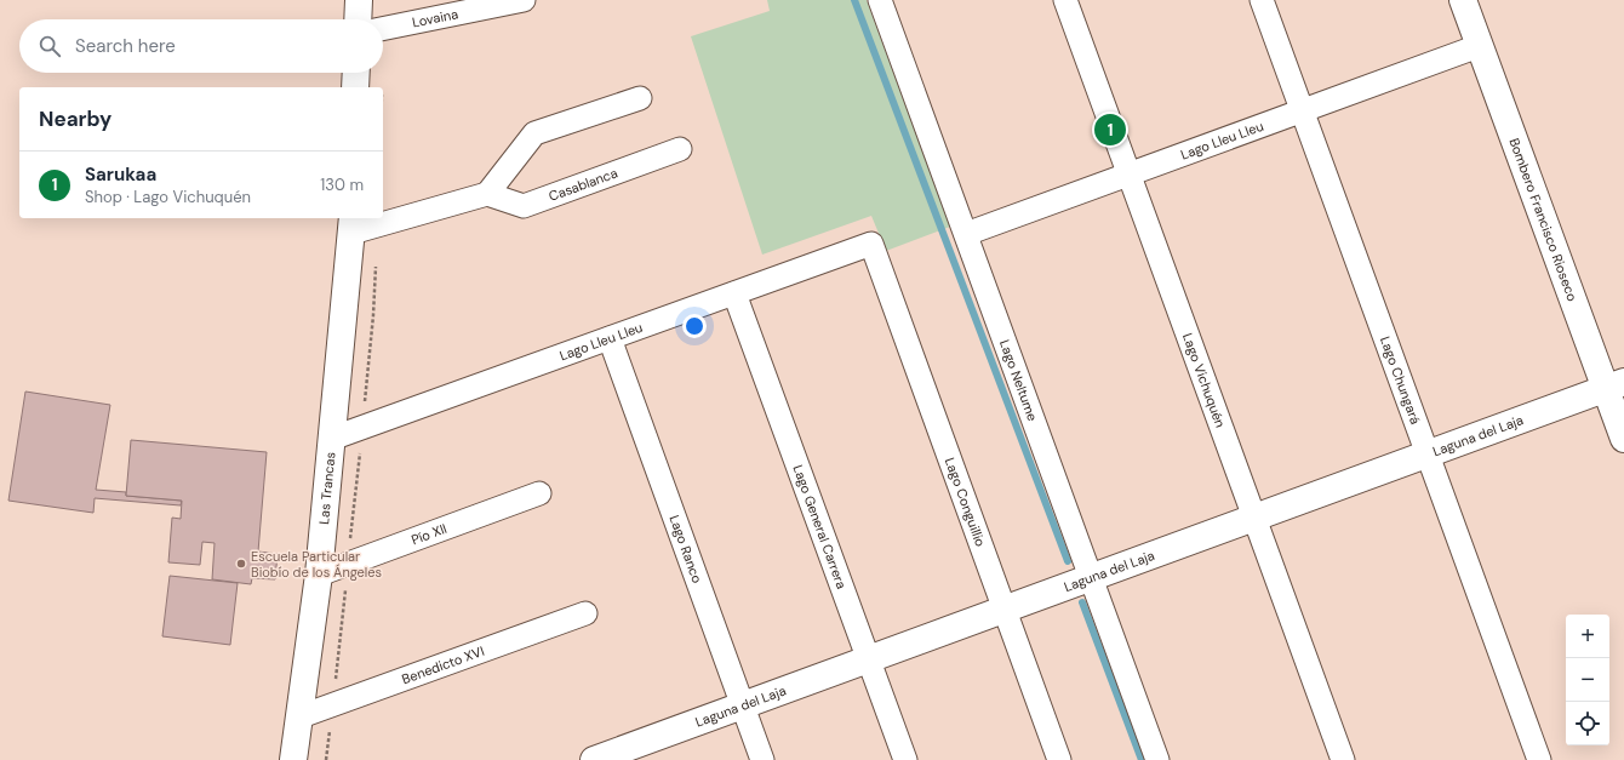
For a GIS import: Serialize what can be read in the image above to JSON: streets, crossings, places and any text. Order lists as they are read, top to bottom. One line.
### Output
{"streets":{"street":["Lovaina","Lago Lleu Lleu","Casablanca","Bombero Francisco Rioseco","Lago Neltume","Lago Chungará","Lago Vichuquén","Laguna del Laja","Las Trancas","Lago Conguillio","Lago General Carrera","Pío XII","Lago Ranco","Benedicto XVI"]},"crossings":[["Lago Lleu Lleu","Bombero Francisco Rioseco"],["Lago Lleu Lleu","Lago Neltume"],["Lago Lleu Lleu","Lago Chungará"],["Lago Lleu Lleu","Lago Vichuquén"],["Lago Lleu Lleu","Las Trancas"],["Lago Lleu Lleu","Lago Conguillio"],["Lago Lleu Lleu","Lago General Carrera"],["Lago Lleu Lleu","Lago Ranco"],["Bombero Francisco Rioseco","Laguna del Laja"],["Lago Neltume","Laguna del Laja"],["Lago Chungará","Laguna del Laja"],["Lago Vichuquén","Laguna del Laja"],["Laguna del Laja","Lago Conguillio"],["Laguna del Laja","Lago General Carrera"],["Laguna del Laja","Lago Ranco"],["Las Trancas","Pío XII"],["Las Trancas","Benedicto XVI"]],"places":["Escuela Particular Biobío de los Ángeles"],"page":{"search":"Search here","heading":"Nearby","pins":"1","list":[{"mark":"1","name":"Sarukaa","note":"Shop · Lago Vichuquén","value":"130 m"}],"map_buttons":["+","−"]}}
